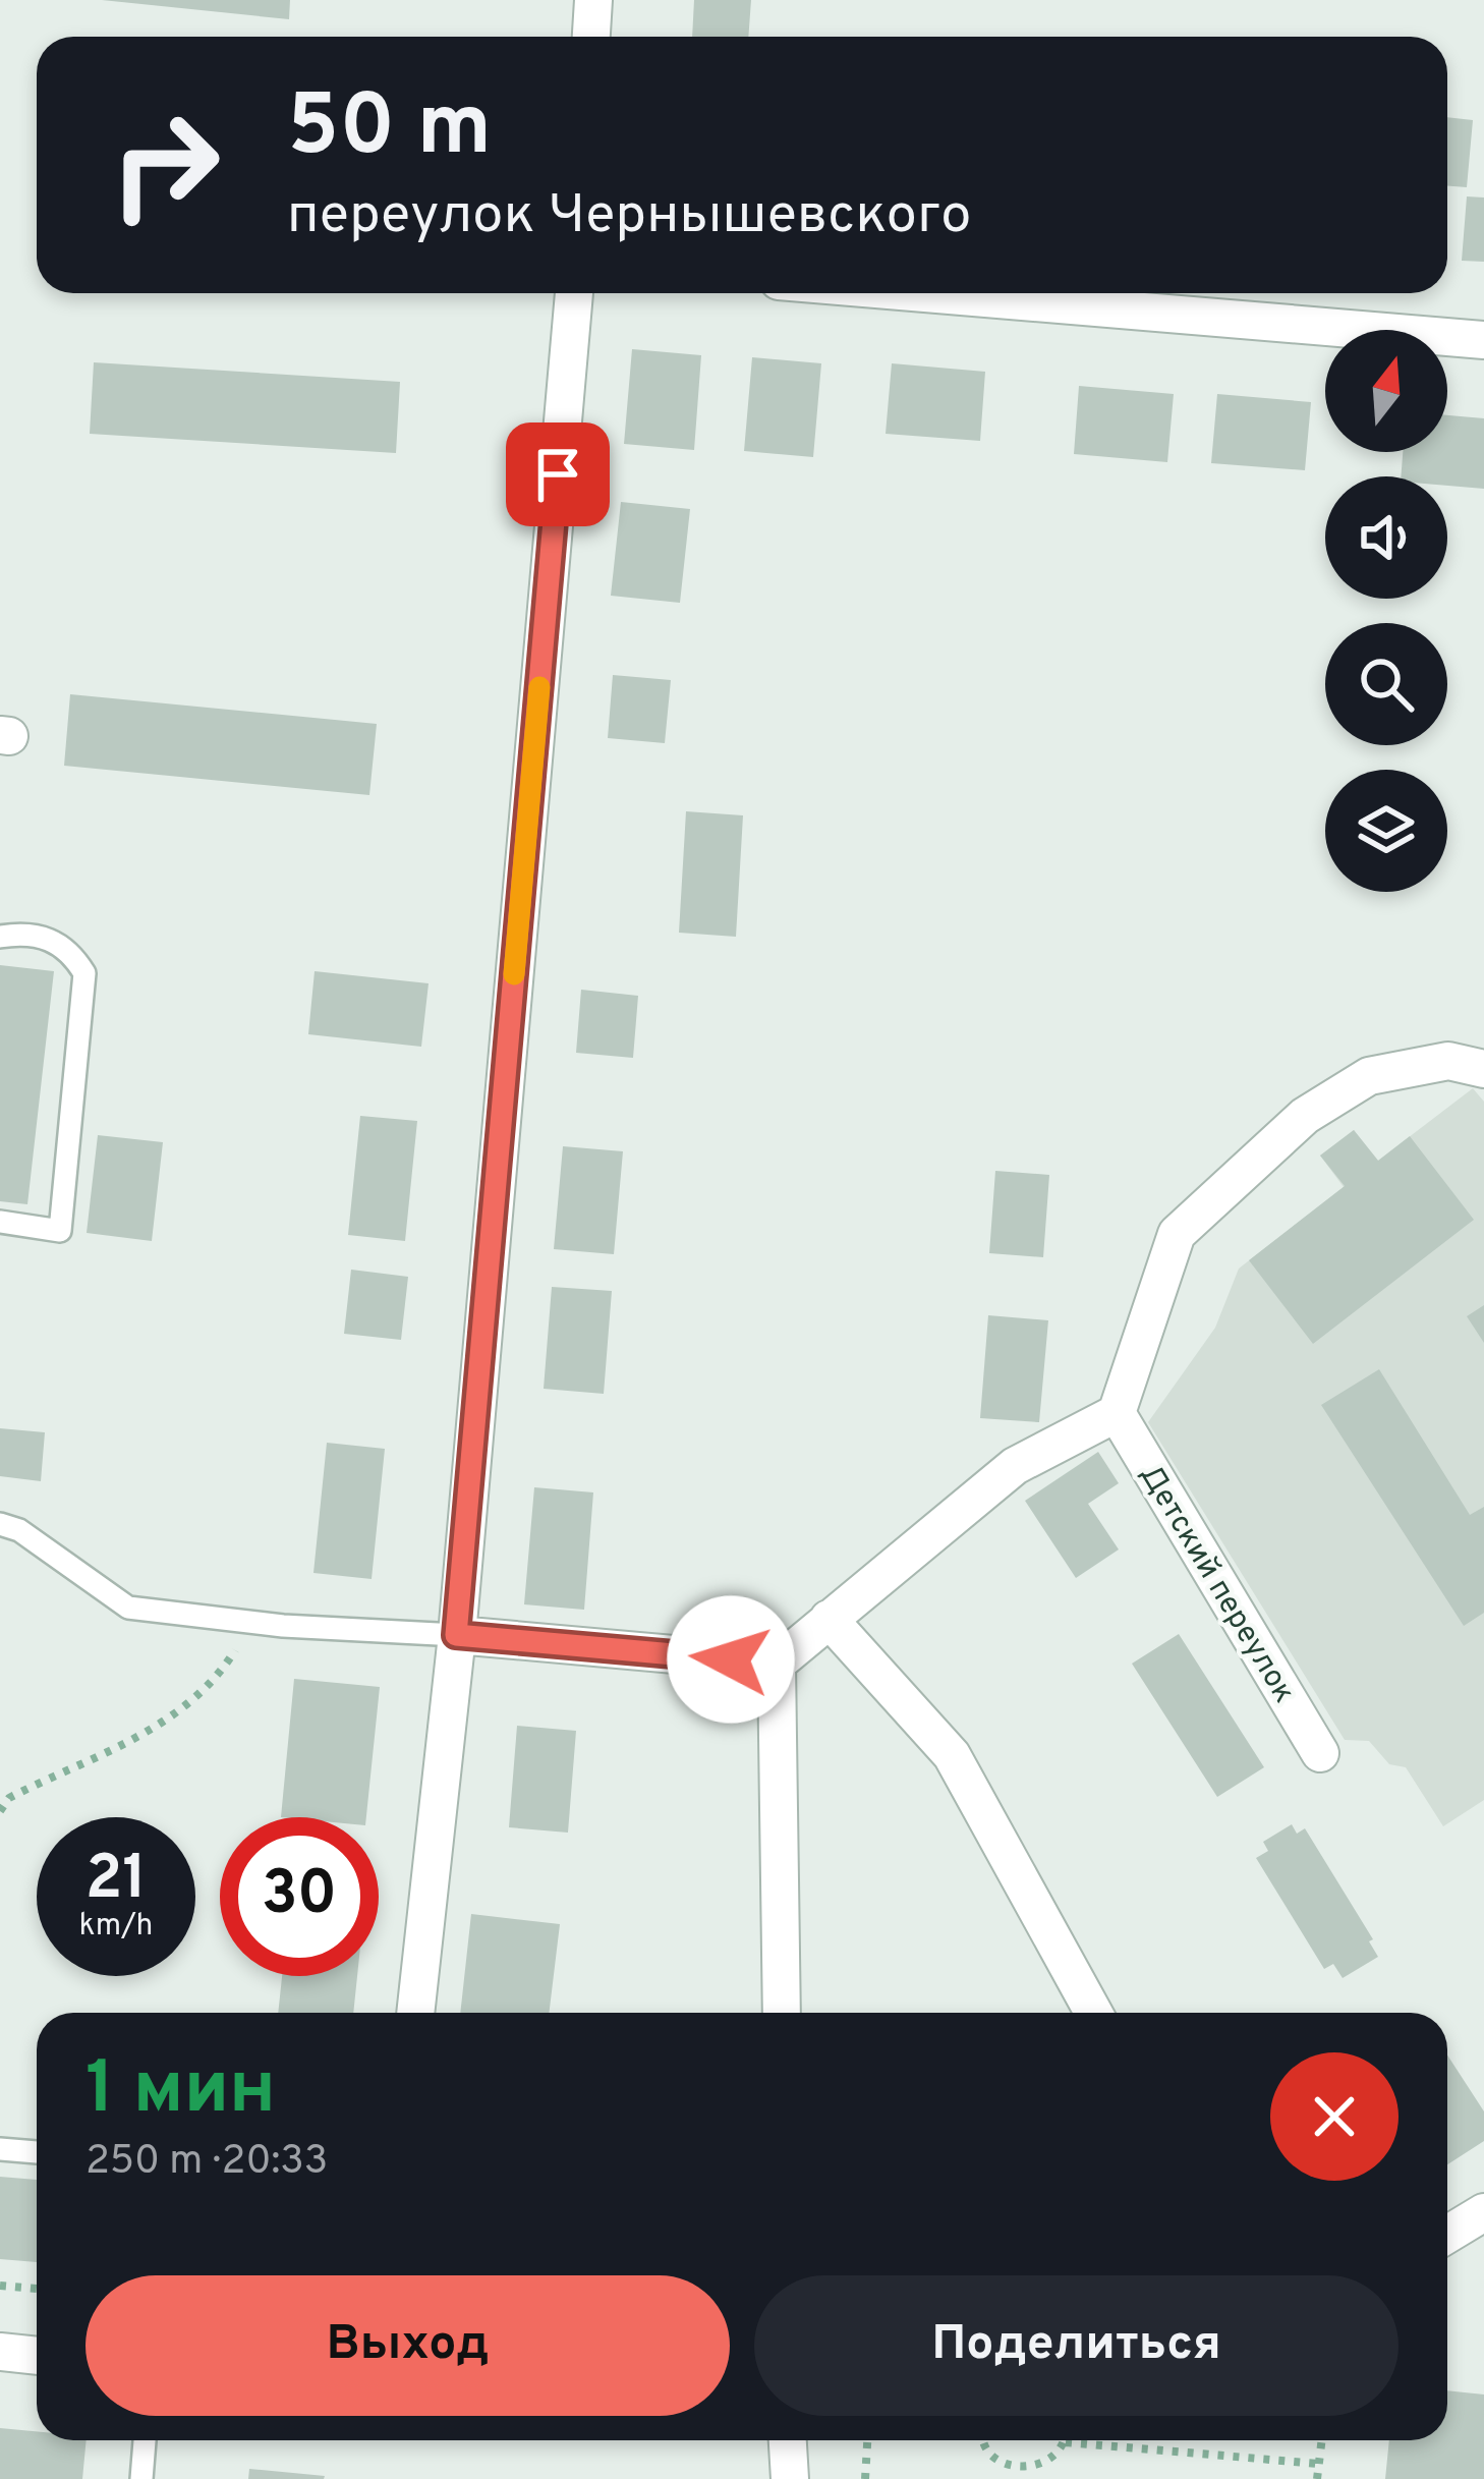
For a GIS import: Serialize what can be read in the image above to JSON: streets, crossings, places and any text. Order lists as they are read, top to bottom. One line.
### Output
{"streets":{"street":["Детский переулок"]},"north":"top","page":{"turn":["50 m","переулок Чернышевского"],"speed":"21 km/h","limit":"30","heading":["1 мин","250 m · 20:33"],"buttons":["Выход","Поделиться"]}}
